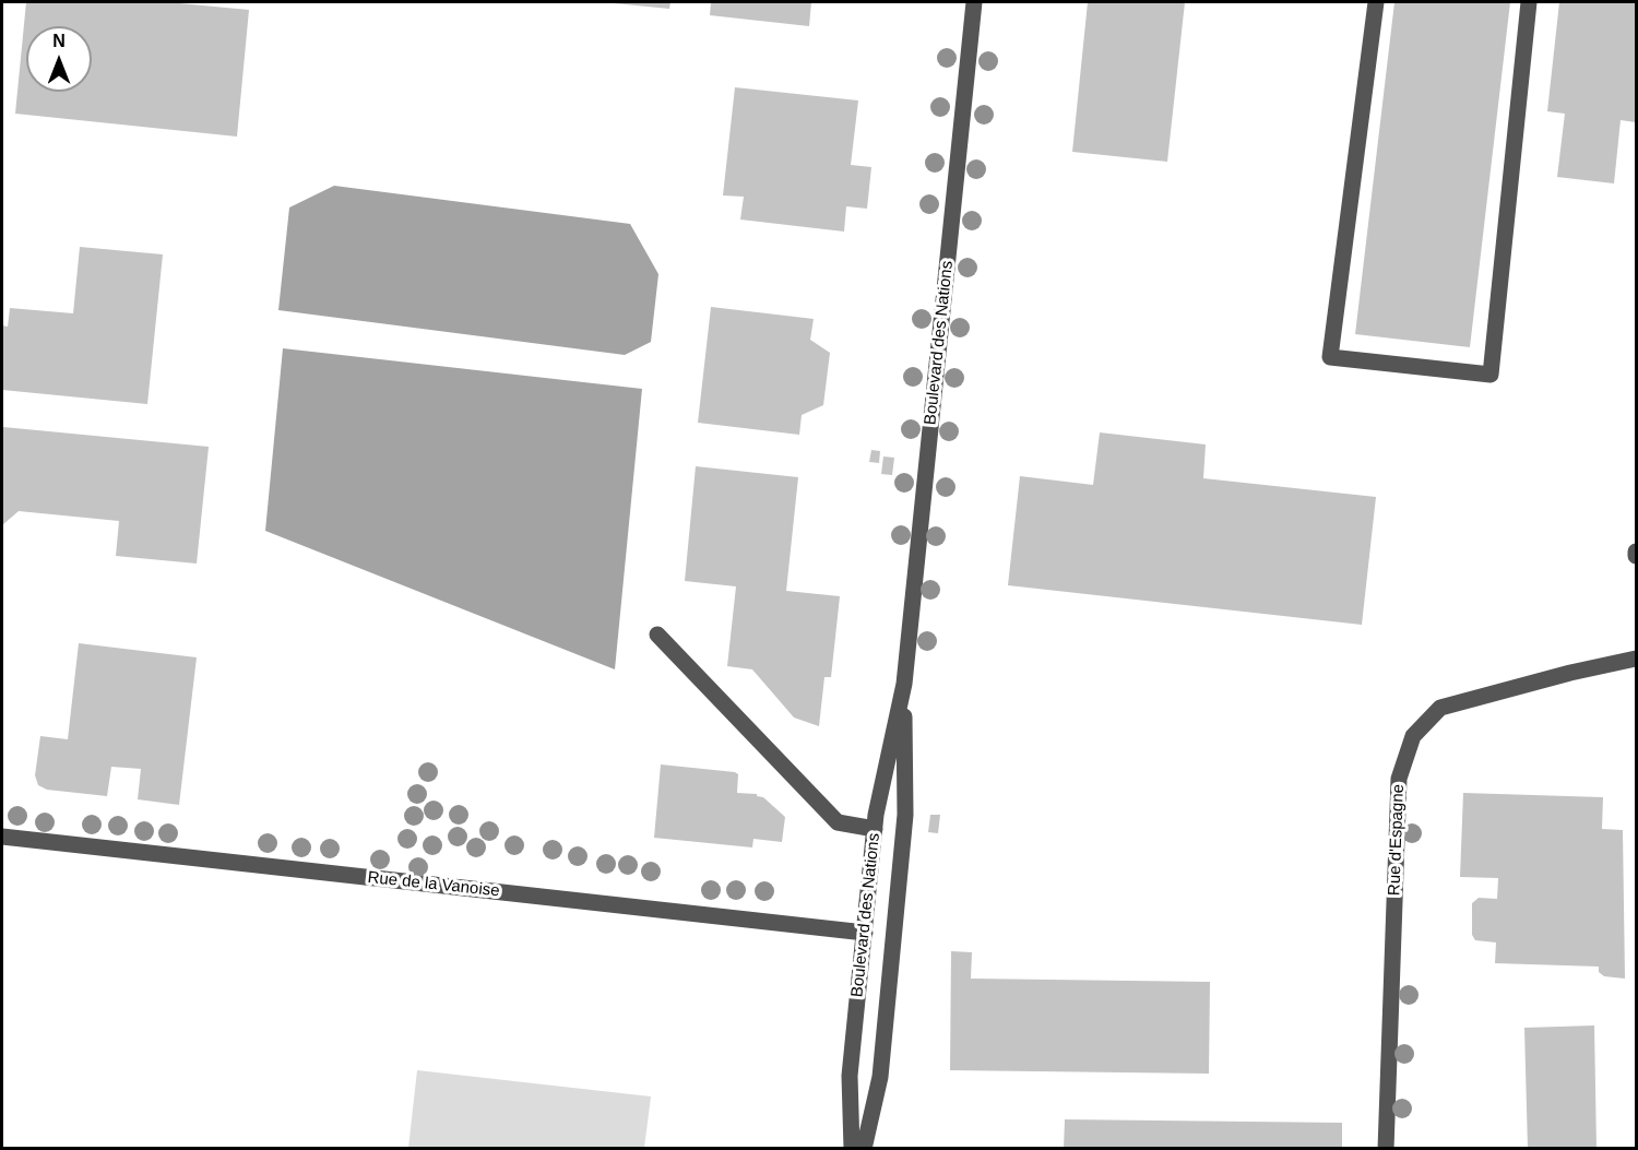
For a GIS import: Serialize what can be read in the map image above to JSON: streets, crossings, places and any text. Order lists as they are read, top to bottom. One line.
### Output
{"streets":{"street":["Boulevard des Nations","Rue d'Espagne","Rue de la Vanoise"]},"crossings":[["Boulevard des Nations","Rue de la Vanoise"]],"north":"top"}
